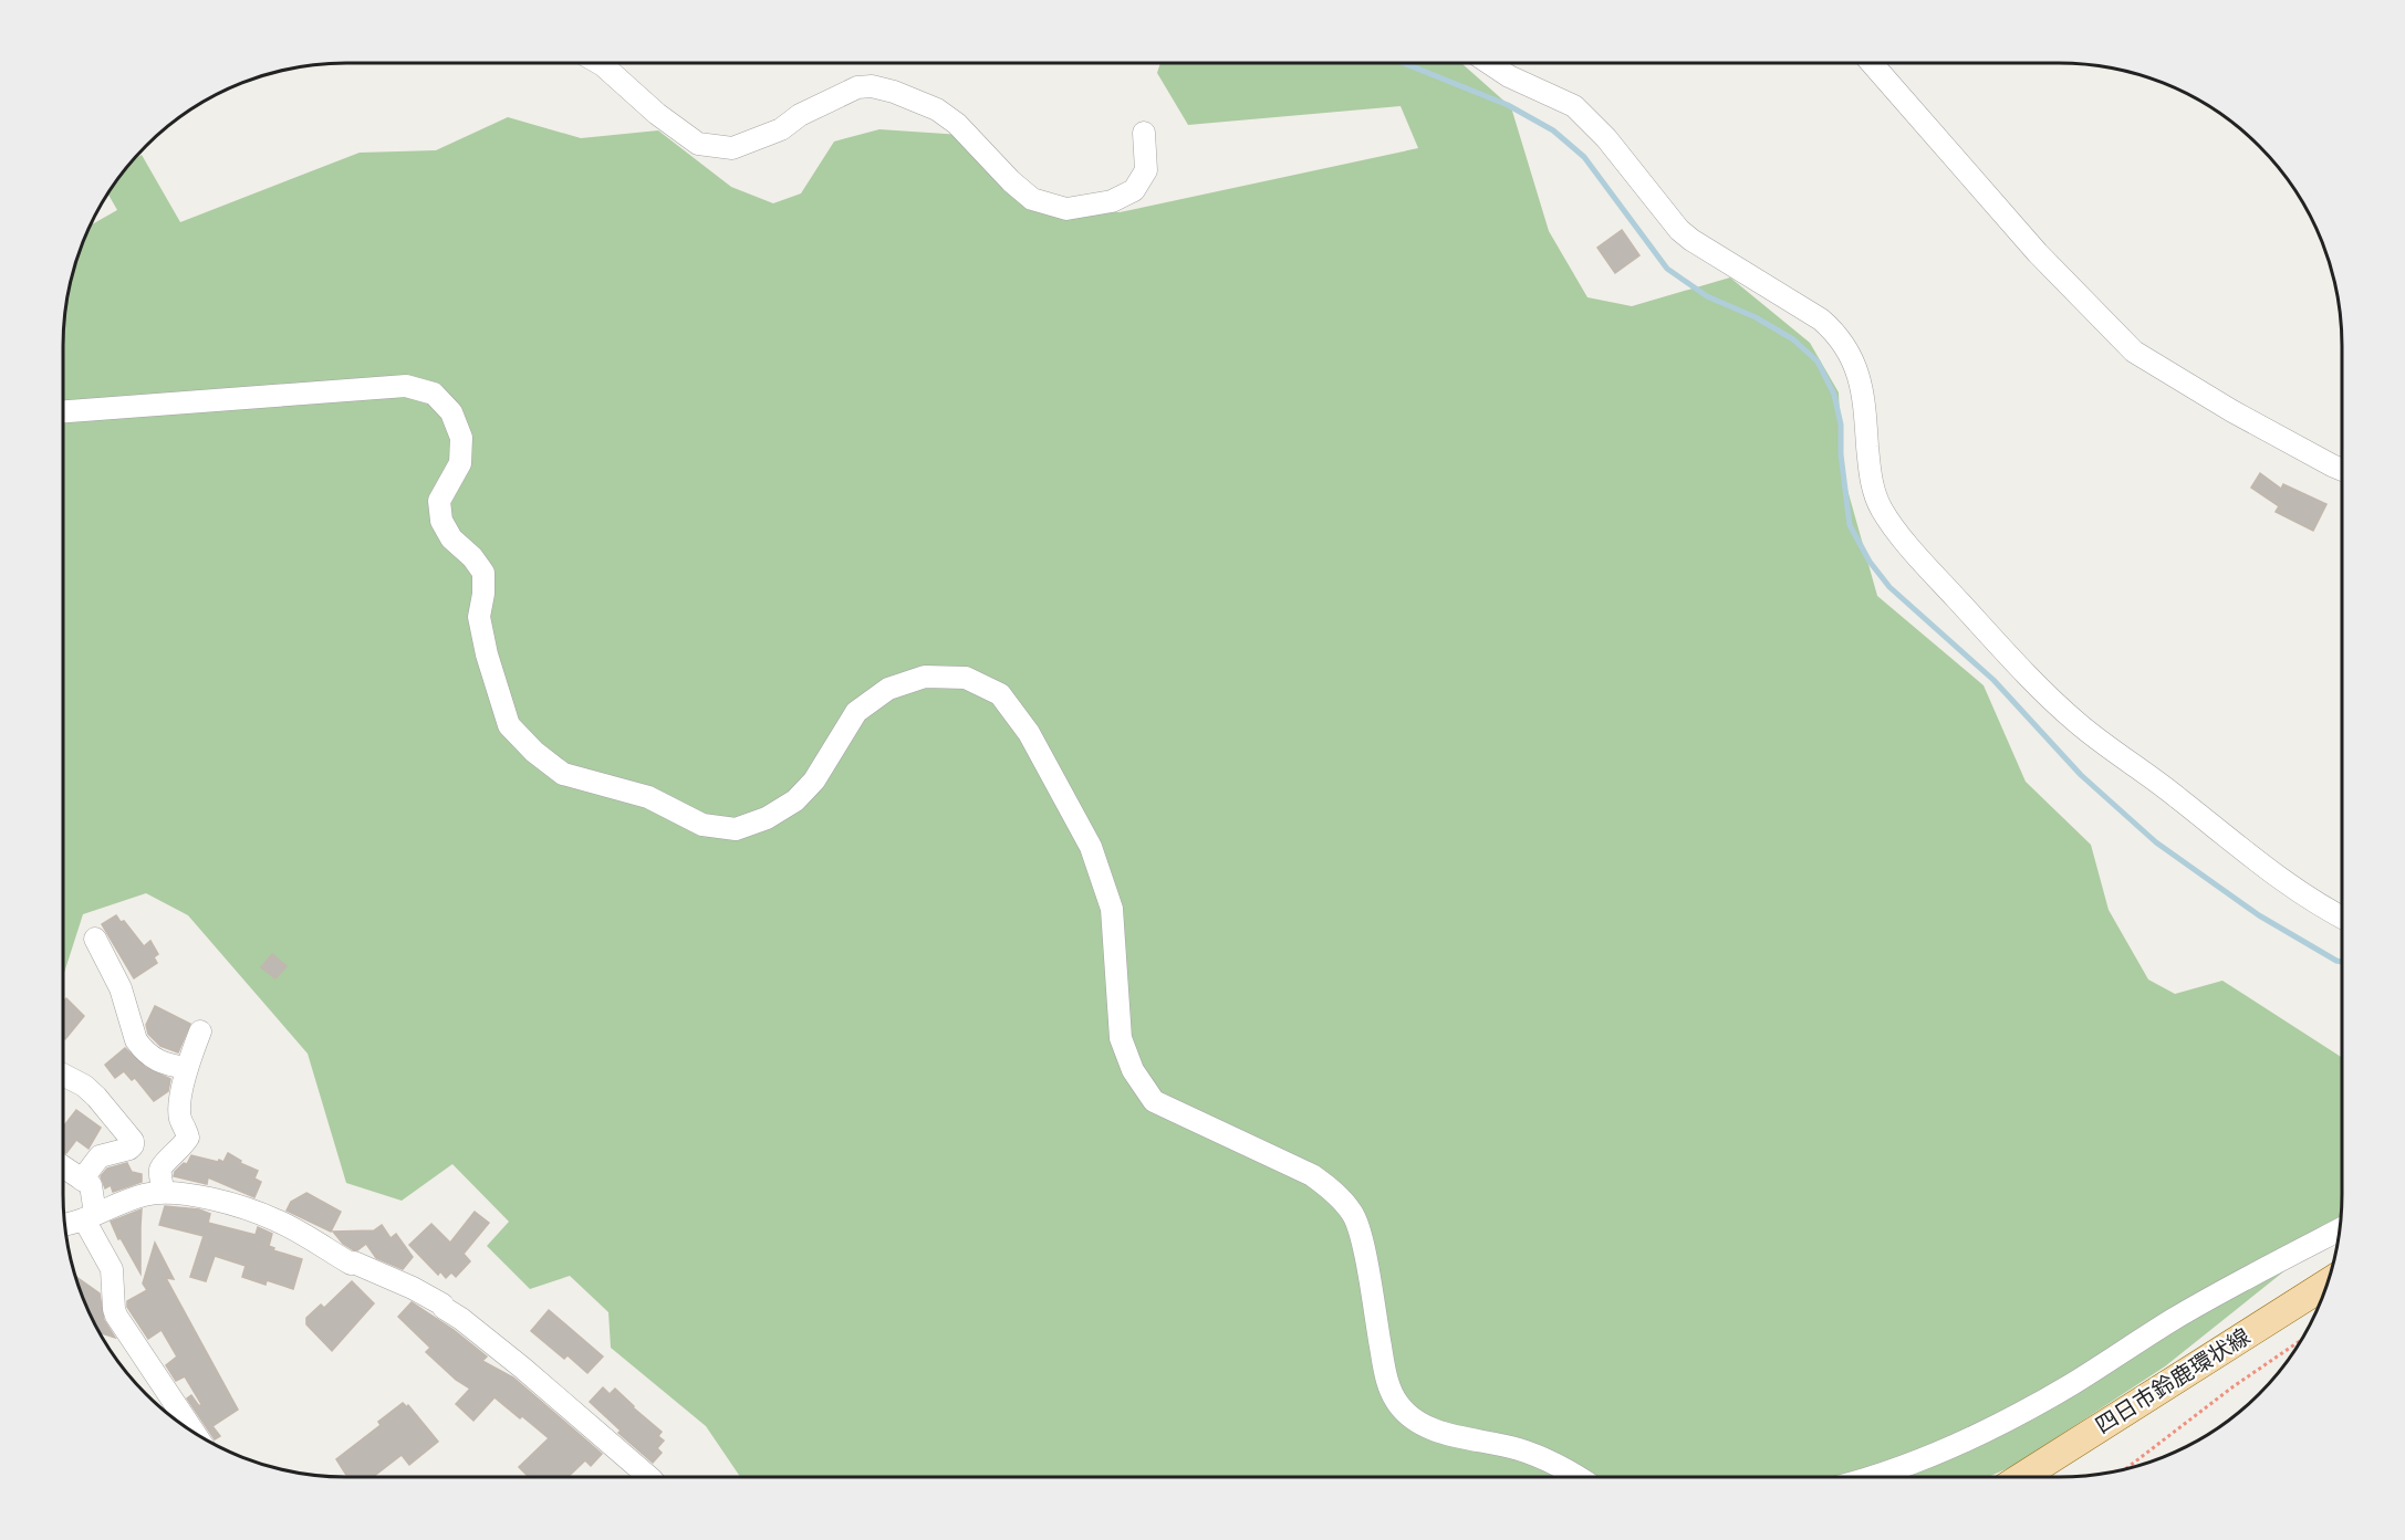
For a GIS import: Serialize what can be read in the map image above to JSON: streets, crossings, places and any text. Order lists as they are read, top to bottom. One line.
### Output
{"streets":{"main road":["四日市鈴鹿環状線"]}}
